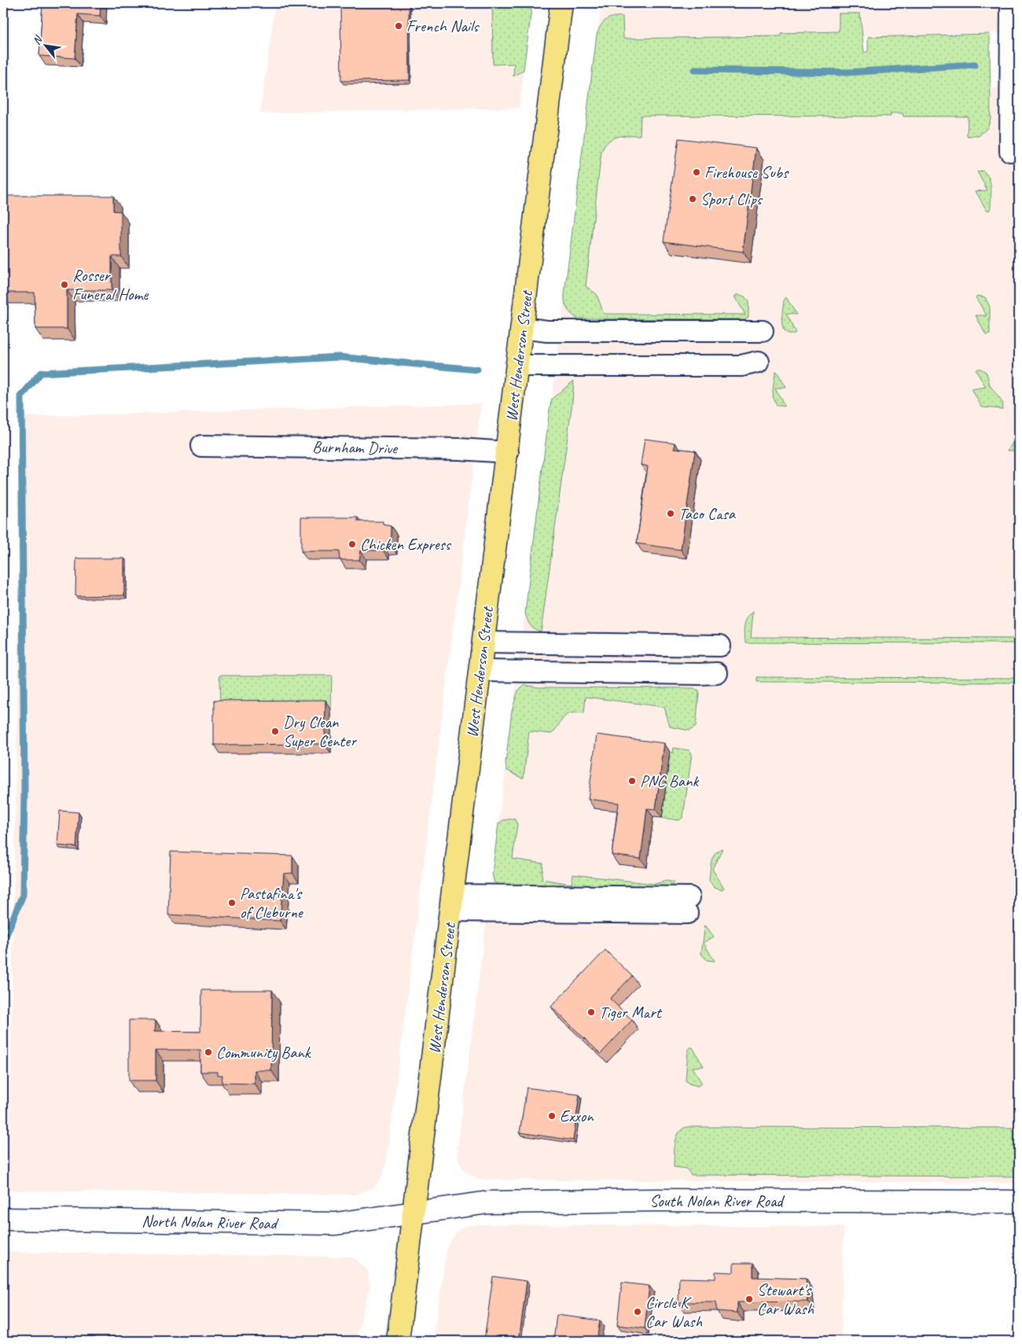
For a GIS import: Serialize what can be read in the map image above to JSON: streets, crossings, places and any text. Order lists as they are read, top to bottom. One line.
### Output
{"streets":{"main road":["West Henderson Street","South Nolan River Road","North Nolan River Road"],"street":["Burnham Drive"]},"crossings":[["West Henderson Street","Burnham Drive"],["West Henderson Street","South Nolan River Road"],["West Henderson Street","North Nolan River Road"],["South Nolan River Road","North Nolan River Road"]],"places":["French Nails","Firehouse Subs","Sport Clips","Rosser Funeral Home","Taco Casa","Chicken Express","Dry Clean Super Center","PNC Bank","Pastafina's of Cleburne","Tiger Mart","Community Bank","Exxon","Stewart's Car Wash","Circle K Car Wash"],"north":"top left"}
